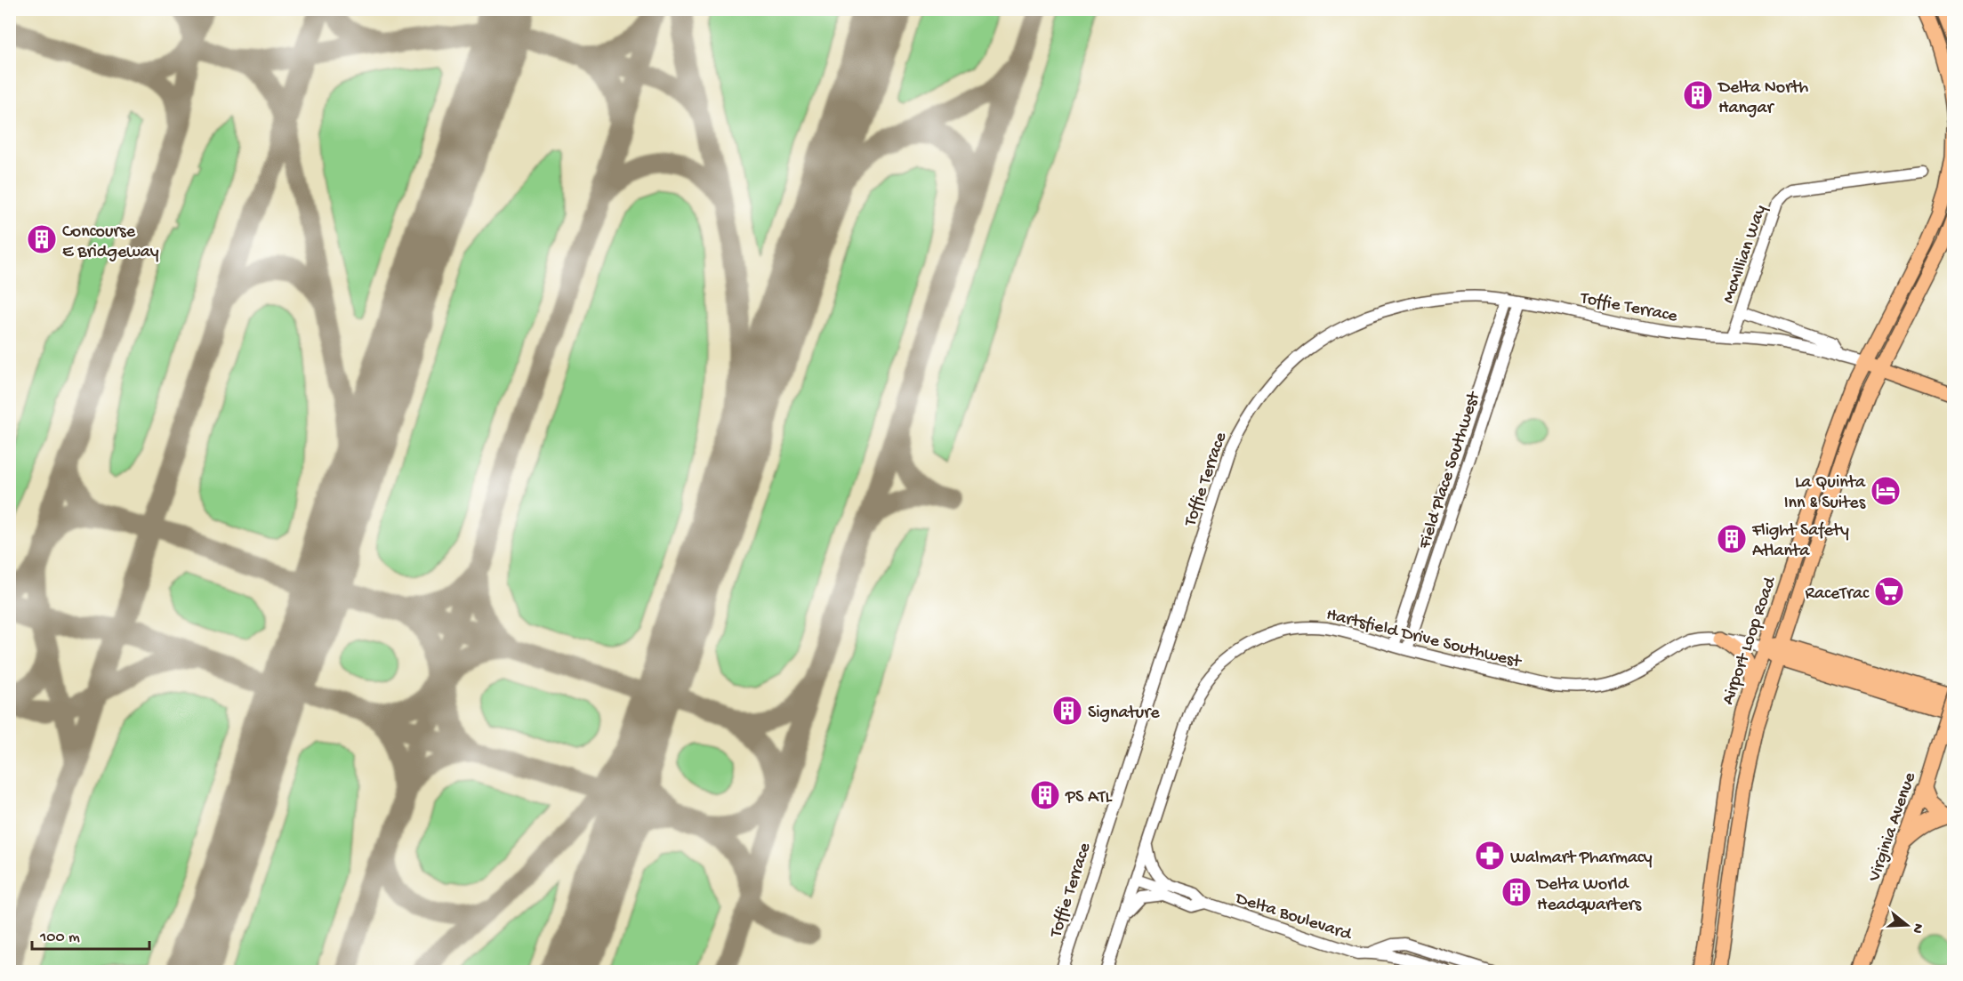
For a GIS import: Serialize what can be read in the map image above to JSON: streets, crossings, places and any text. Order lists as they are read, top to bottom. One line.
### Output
{"streets":{"main road":["Toffie Terrace","Airport Loop Road","Virginia Avenue"],"street":["McMillian Way","Field Place Southwest","Hartsfield Drive Southwest","Delta Boulevard"]},"crossings":[["McMillian Way","Toffie Terrace"],["Toffie Terrace","Field Place Southwest"],["Toffie Terrace","Airport Loop Road"],["Field Place Southwest","Hartsfield Drive Southwest"],["Hartsfield Drive Southwest","Airport Loop Road"],["Hartsfield Drive Southwest","Delta Boulevard"]],"places":{"building":["Delta North Hangar","Concourse E Bridgeway","Flight Safety Atlanta","Signature","PS ATL","Delta World Headquarters"],"hotel":["La Quinta Inn & Suites"],"supermarket":["RaceTrac"],"pharmacy":["Walmart Pharmacy"]},"scale_bar":"100 m","north":"right"}
